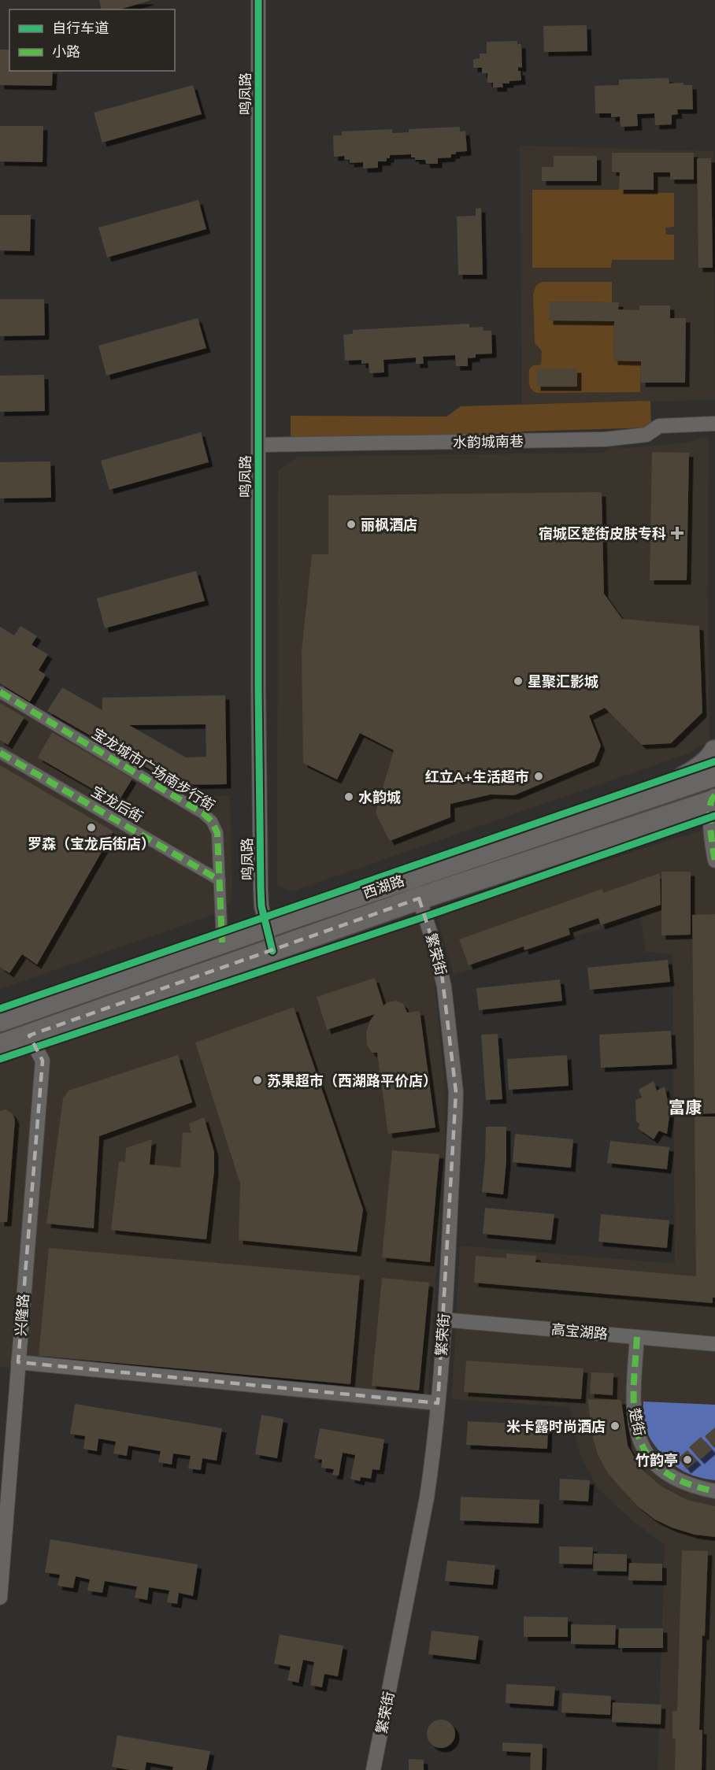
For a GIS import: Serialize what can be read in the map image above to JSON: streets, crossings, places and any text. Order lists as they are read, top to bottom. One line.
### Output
{"streets":{"main road":["西湖路"],"street":["鸣凤路","水韵城南巷","宝龙城市广场南步行街","宝龙后街","繁荣街","兴隆路","高宝湖路","楚街"]},"crossings":[["鸣凤路","水韵城南巷"],["鸣凤路","西湖路"],["宝龙城市广场南步行街","宝龙后街"],["宝龙城市广场南步行街","西湖路"],["西湖路","繁荣街"],["西湖路","兴隆路"],["繁荣街","高宝湖路"],["高宝湖路","楚街"]],"districts":["富康"],"places":{"other":["丽枫酒店","星聚汇影城","红立A+生活超市","水韵城","罗森（宝龙后街店）","苏果超市（西湖路平价店）","米卡露时尚酒店","竹韵亭"],"health":["宿城区楚街皮肤专科"]},"legend":["自行车道","小路"]}
